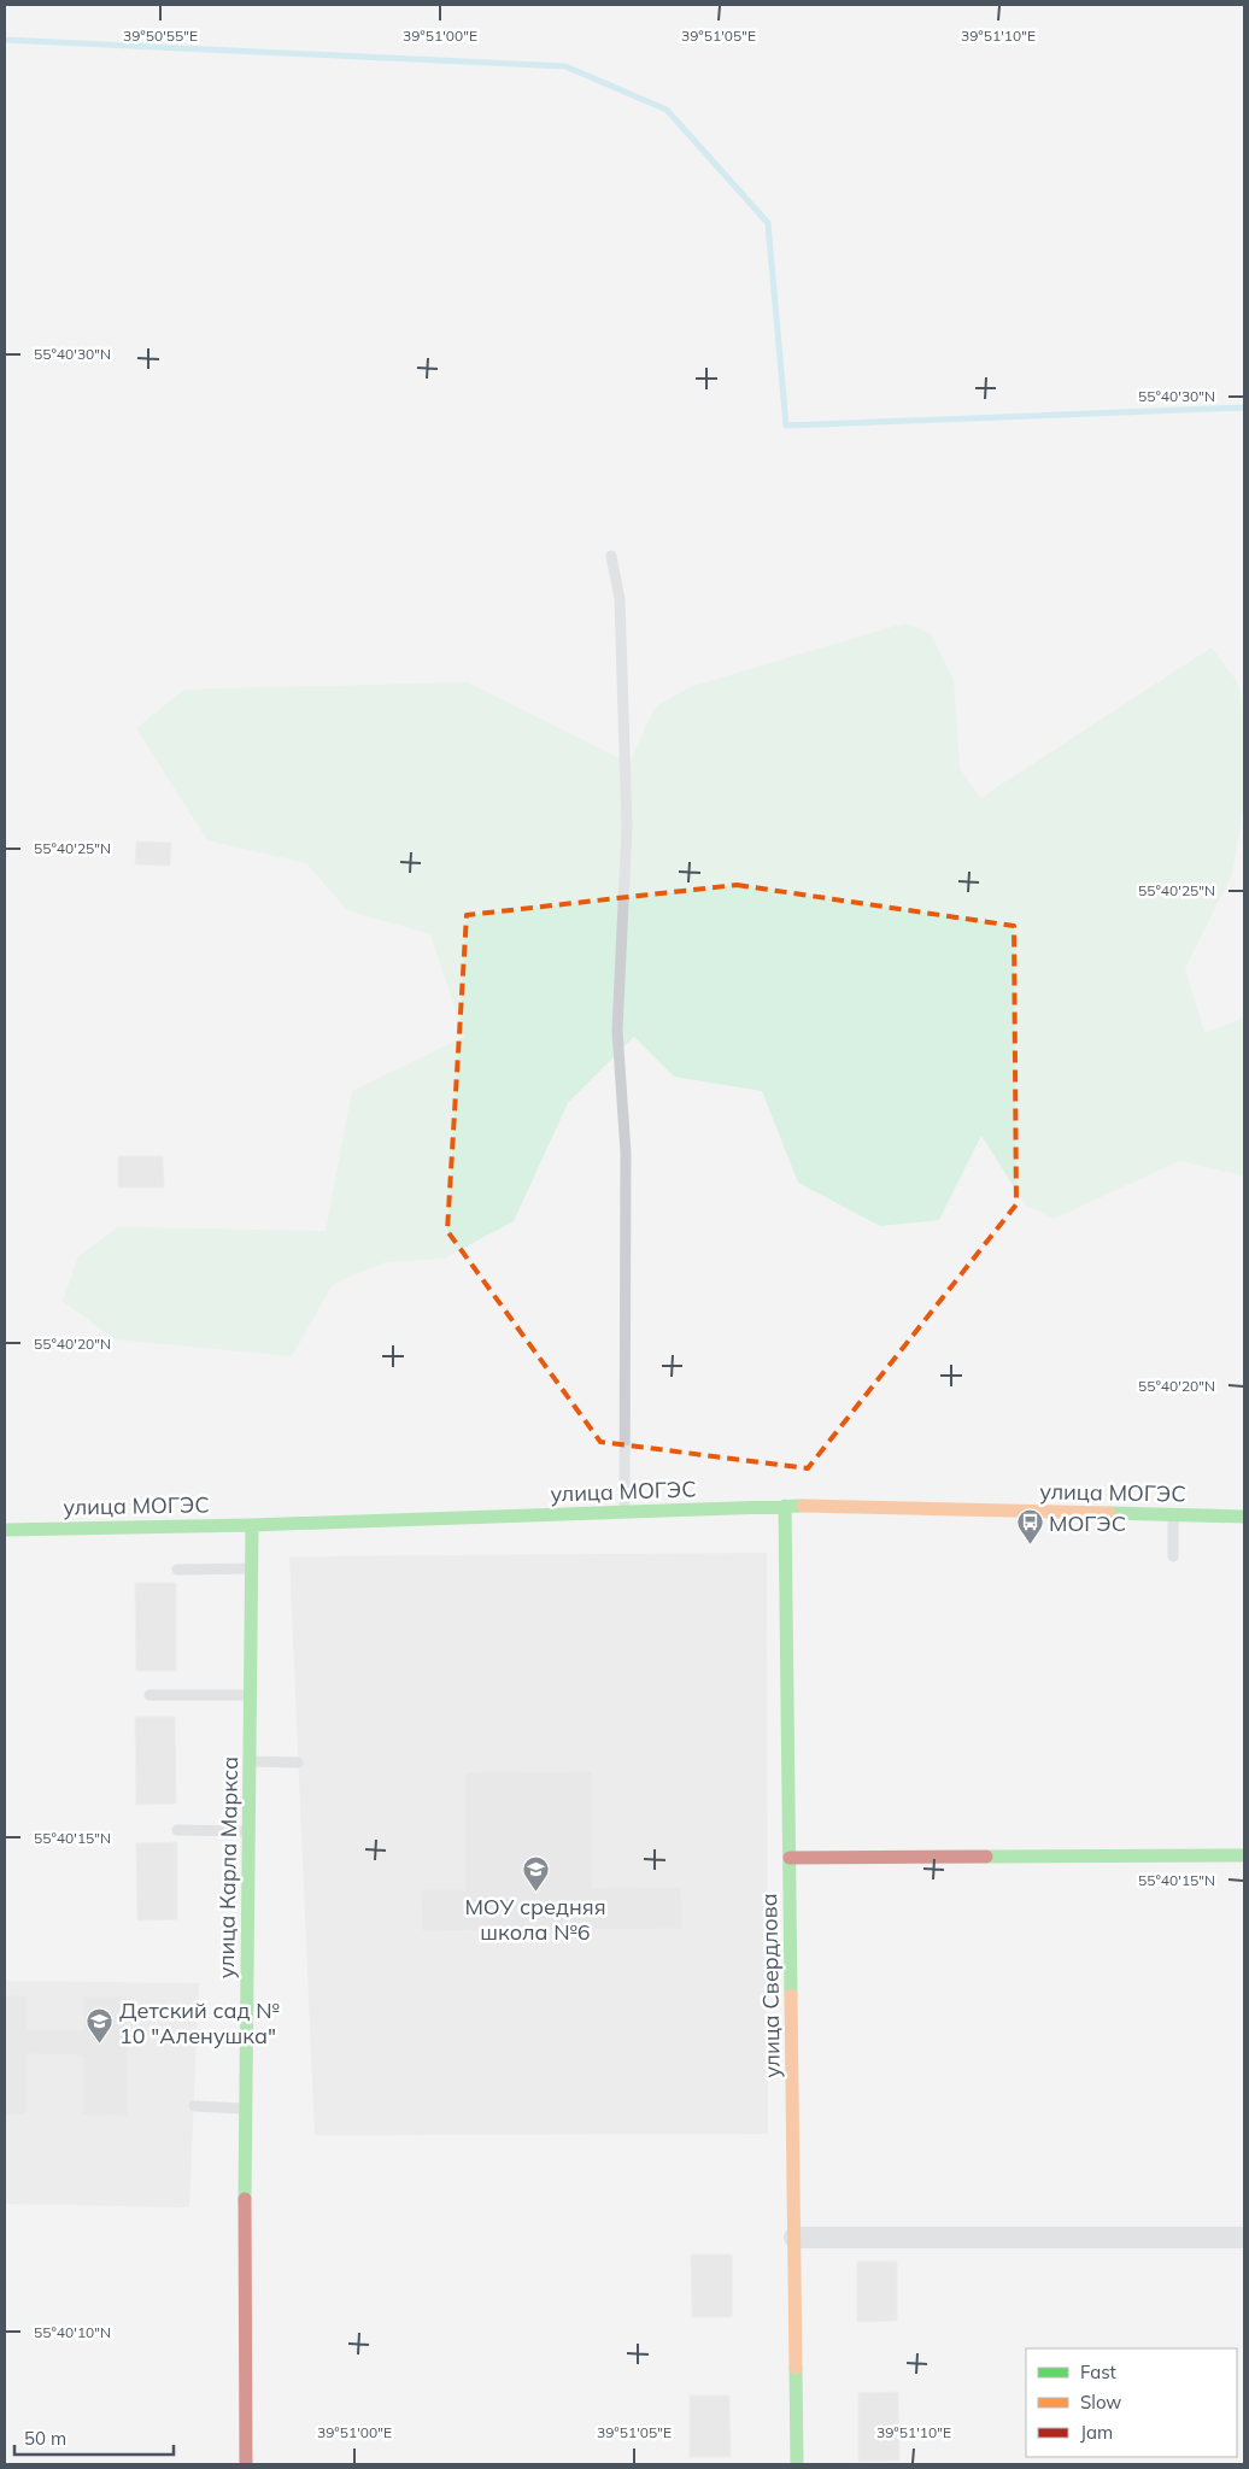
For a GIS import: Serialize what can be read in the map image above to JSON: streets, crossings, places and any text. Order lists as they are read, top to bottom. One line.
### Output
{"streets":{"street":["улица МОГЭС","улица Карла Маркса","улица Свердлова"]},"crossings":[["улица МОГЭС","улица Карла Маркса"],["улица МОГЭС","улица Свердлова"]],"places":{"bus stop":["МОГЭС"],"school or university":["МОУ средняя школа №6","Детский сад № 10 \"Аленушка\""]},"legend":["Fast","Slow","Jam"],"scale_bar":"50 m","coordinates":["39°50'55\"E","39°51'00\"E","39°51'05\"E","39°51'10\"E","55°40'30\"N","55°40'25\"N","55°40'20\"N","55°40'15\"N","55°40'10\"N"]}
